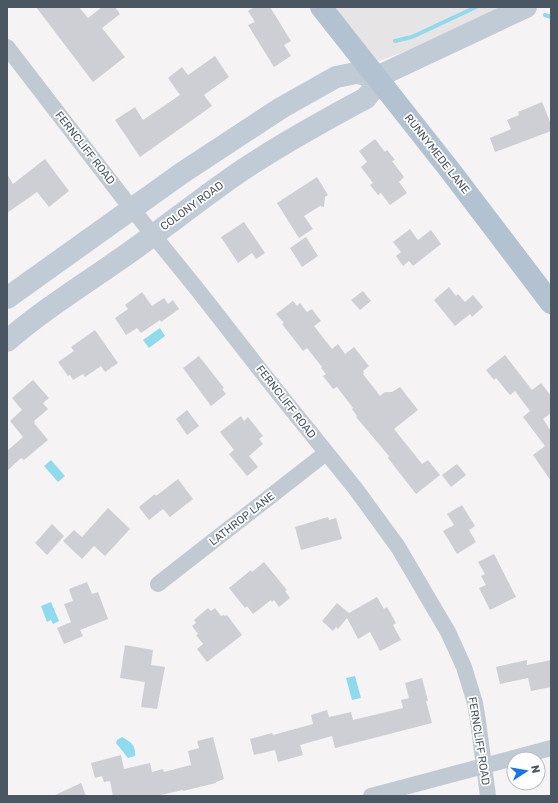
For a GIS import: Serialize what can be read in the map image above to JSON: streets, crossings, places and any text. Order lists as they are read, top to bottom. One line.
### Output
{"streets":{"main road":["RUNNYMEDE LANE"],"street":["FERNCLIFF ROAD","COLONY ROAD","LATHROP LANE"]},"crossings":[["FERNCLIFF ROAD","COLONY ROAD"],["FERNCLIFF ROAD","LATHROP LANE"],["RUNNYMEDE LANE","COLONY ROAD"]],"north":"right"}
